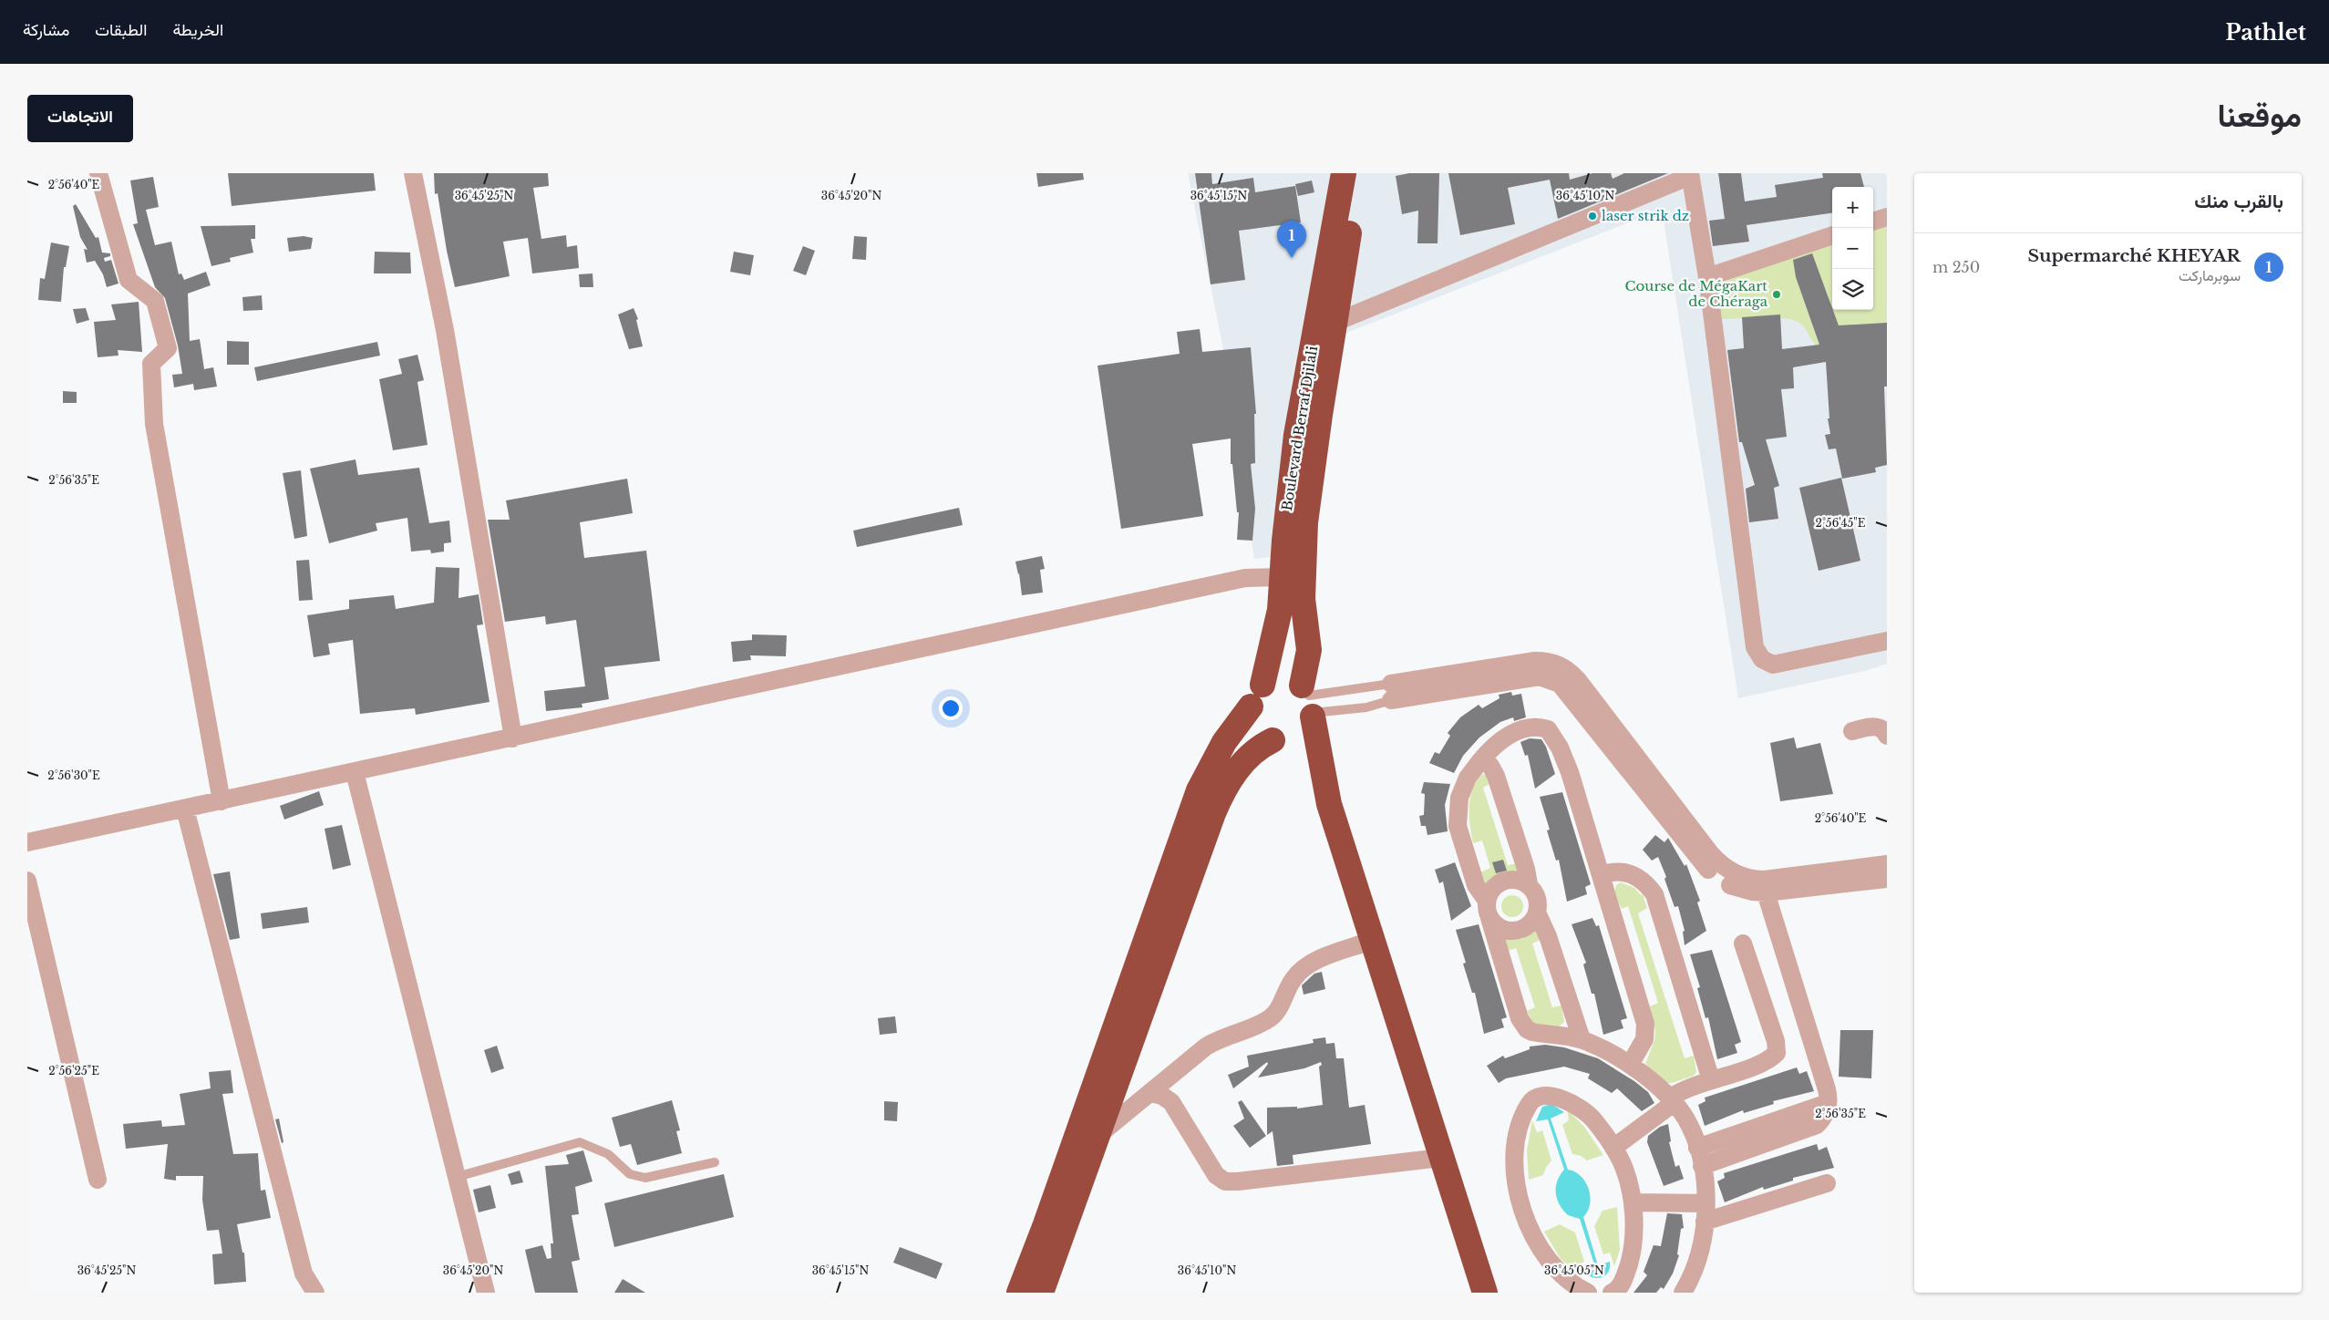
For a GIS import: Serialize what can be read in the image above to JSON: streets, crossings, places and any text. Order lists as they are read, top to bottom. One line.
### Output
{"streets":{"highway":["Boulevard Berraf Djilali"]},"places":["laser strik dz","Course de MégaKart de Chéraga"],"page":{"header":"Pathlet","nav":["الخريطة","الطبقات","مشاركة"],"title":"موقعنا","buttons":"الاتجاهات","heading":"بالقرب منك","map_buttons":["+","−"],"pins":"1","list":[{"mark":"1","name":"Supermarché KHEYAR","note":"سوبرماركت","value":"250 m"}]},"coordinates":["2°56'40\"E","36°45'25\"N","36°45'20\"N","36°45'15\"N","36°45'10\"N","2°56'35\"E","2°56'45\"E","2°56'30\"E","2°56'25\"E","36°45'05\"N"]}
